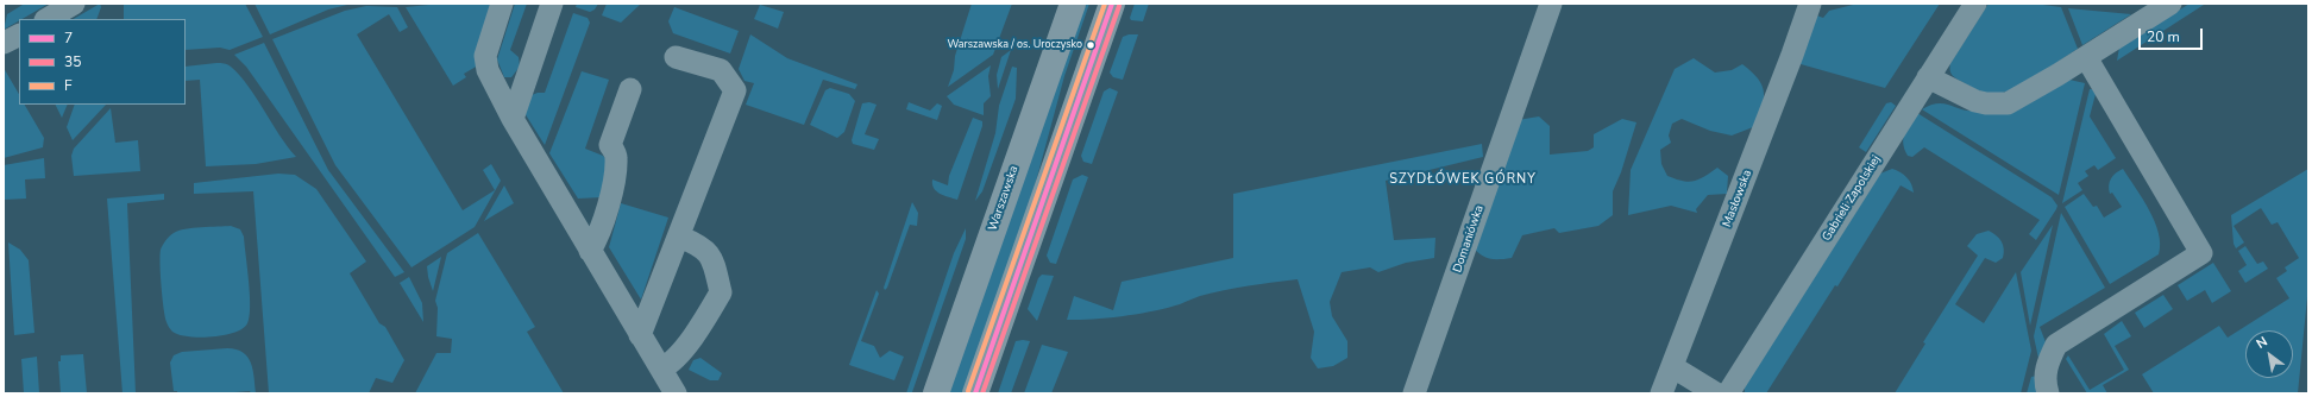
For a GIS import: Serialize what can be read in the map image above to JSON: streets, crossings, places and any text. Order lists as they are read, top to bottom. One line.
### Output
{"streets":{"main road":["Warszawska"],"street":["Masłowska","Gabrieli Zapolskiej","Domaniówka"]},"districts":["SZYDŁÓWEK GÓRNY"],"places":["Warszawska / os. Uroczysko"],"lines":["transit line 7","transit line F","transit line 35"],"legend":["7","35","F"],"scale_bar":"20 m","north":"top left"}
